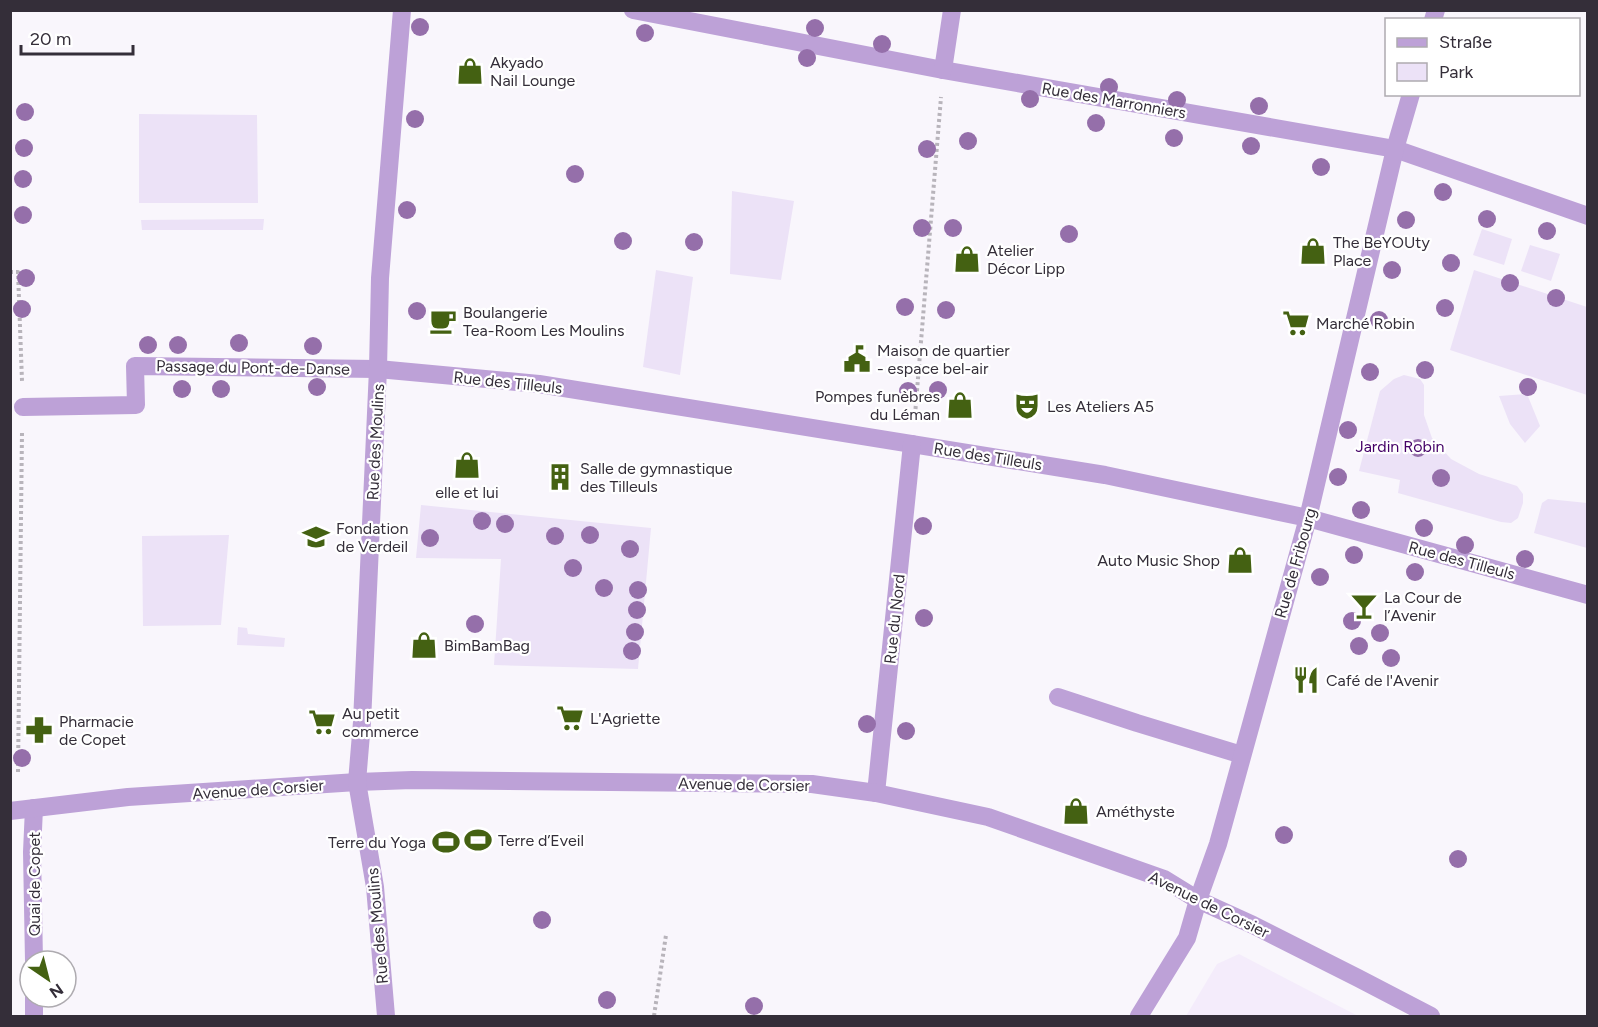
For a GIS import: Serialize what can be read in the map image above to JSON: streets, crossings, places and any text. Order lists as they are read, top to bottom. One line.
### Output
{"streets":{"street":["Rue des Marronniers","Passage du Pont-de-Danse","Rue des Tilleuls","Rue des Moulins","Rue de Fribourg","Rue du Nord","Avenue de Corsier","Quai de Copet"]},"crossings":[["Rue des Marronniers","Rue de Fribourg"],["Passage du Pont-de-Danse","Rue des Tilleuls"],["Passage du Pont-de-Danse","Rue des Moulins"],["Rue des Tilleuls","Rue des Moulins"],["Rue des Tilleuls","Rue de Fribourg"],["Rue des Tilleuls","Rue du Nord"],["Rue des Moulins","Avenue de Corsier"],["Rue de Fribourg","Avenue de Corsier"],["Rue du Nord","Avenue de Corsier"],["Avenue de Corsier","Quai de Copet"]],"parks":["Jardin Robin"],"places":{"shop":["Akyado Nail Lounge","The BeYOUty Place","Atelier Décor Lipp","Pompes funèbres du Léman","elle et lui","Auto Music Shop","BimBamBag","Améthyste"],"cafe":["Boulangerie Tea-Room Les Moulins"],"supermarket":["Marché Robin","L'Agriette","Au petit commerce"],"public building":["Maison de quartier - espace bel-air"],"theatre":["Les Ateliers A5"],"building":["Salle de gymnastique des Tilleuls"],"school or university":["Fondation de Verdeil"],"bar":["La Cour de l’Avenir"],"restaurant":["Café de l'Avenir"],"pharmacy":["Pharmacie de Copet"],"sports":["Terre d’Eveil","Terre du Yoga"]},"legend":["Straße","Park"],"scale_bar":"20 m","north":"bottom right"}
